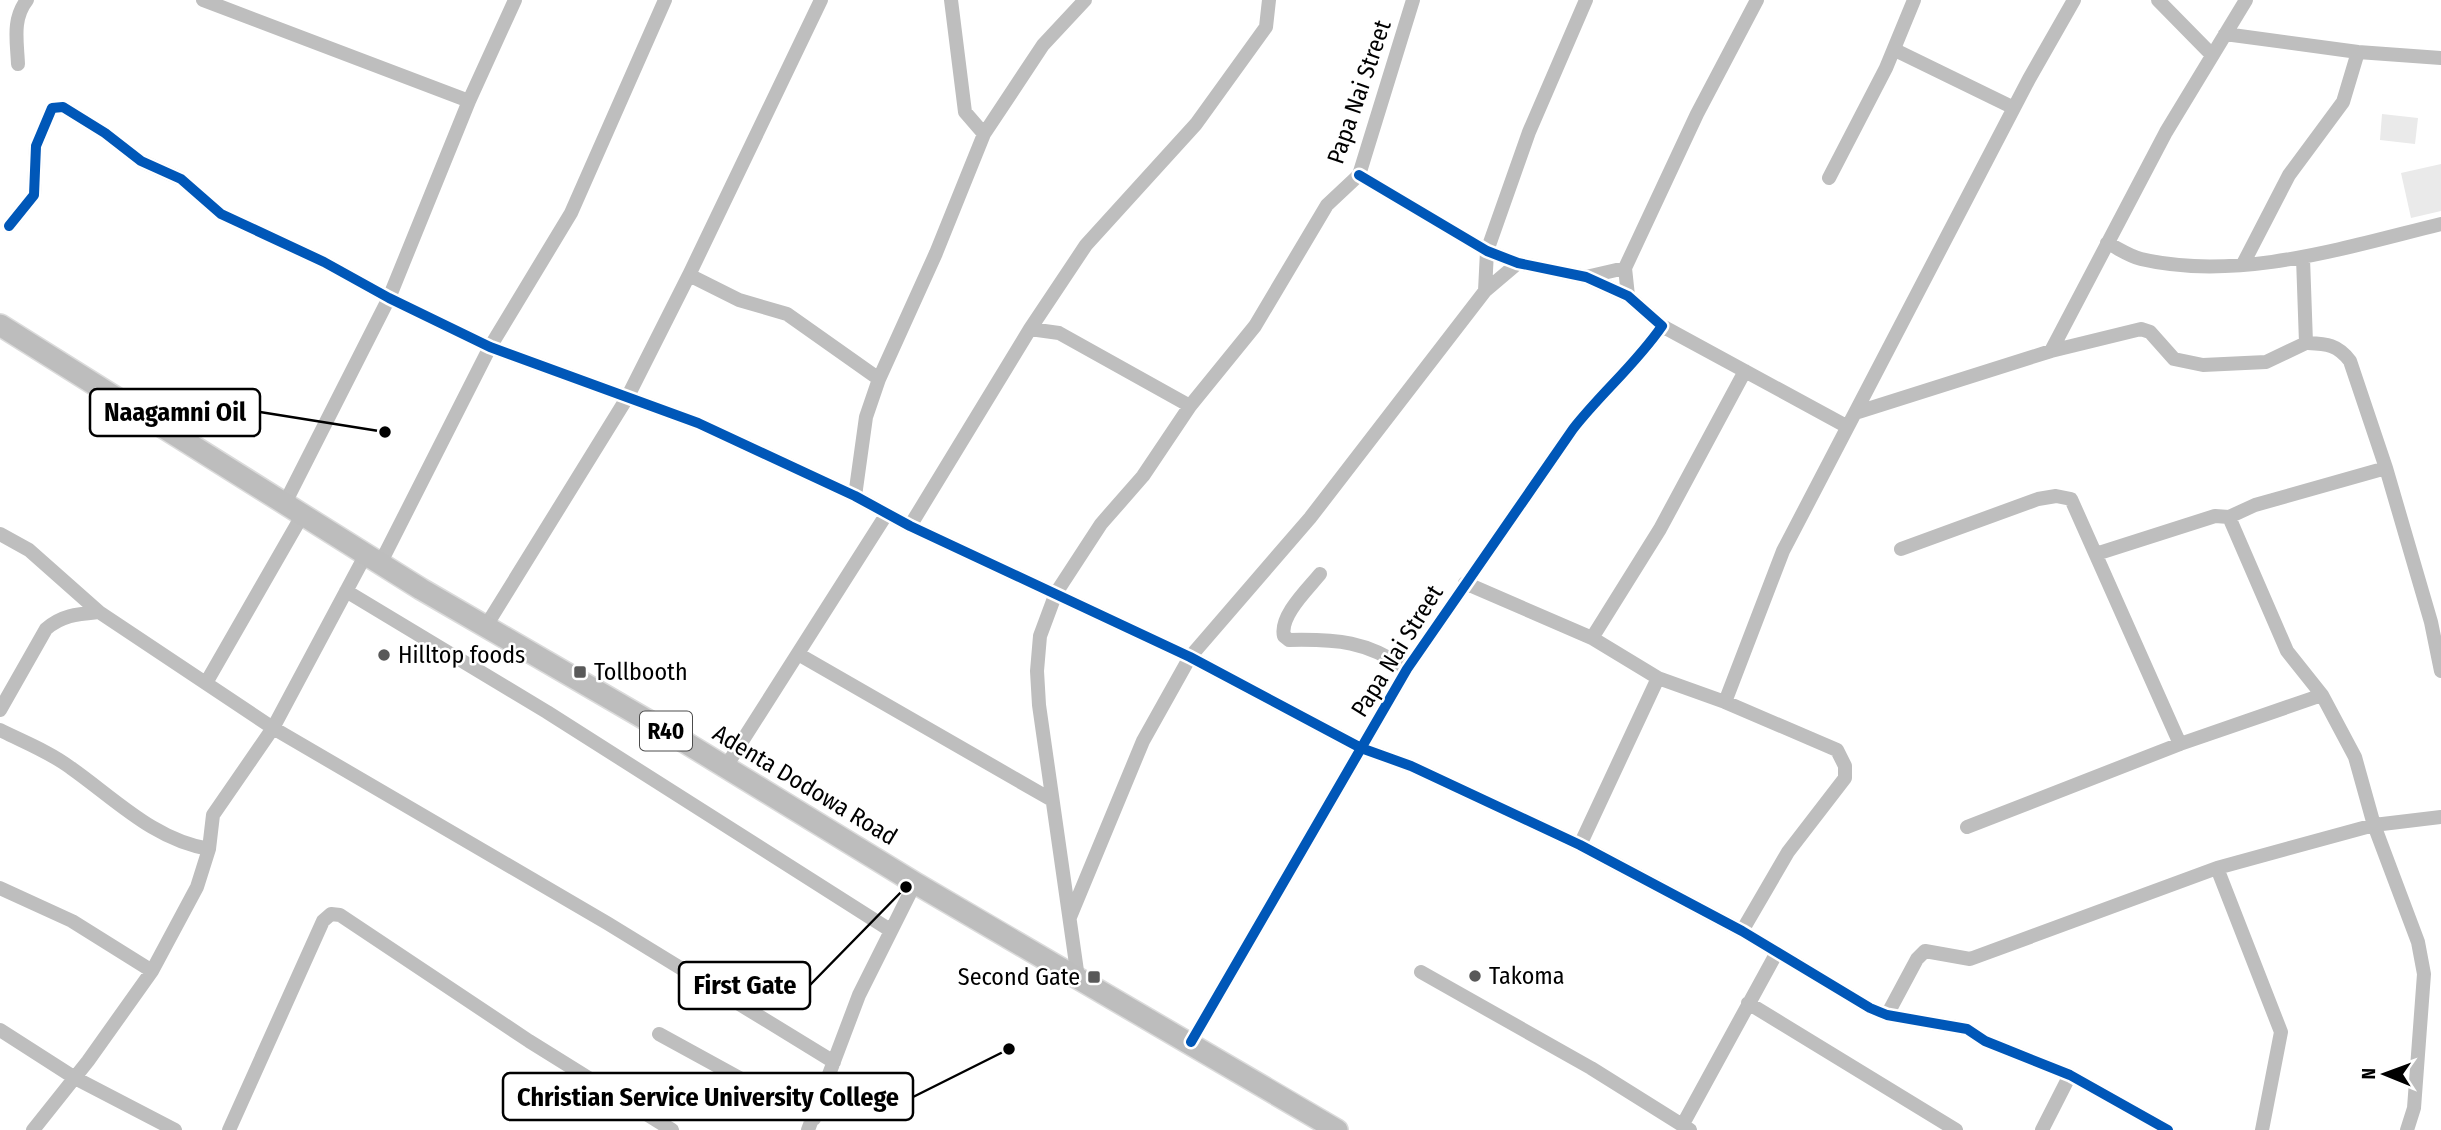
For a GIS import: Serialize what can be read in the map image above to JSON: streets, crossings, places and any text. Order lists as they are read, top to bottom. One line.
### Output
{"streets":{"main road":["R40","Adenta Dodowa Road"],"street":["Papa Nai Street"]},"crossings":[["Papa Nai Street","Adenta Dodowa Road"]],"places":{"other":["Naagamni Oil","Hilltop foods","First Gate","Takoma","Christian Service University College"],"transit":["Tollbooth","Second Gate"]},"north":"left"}
